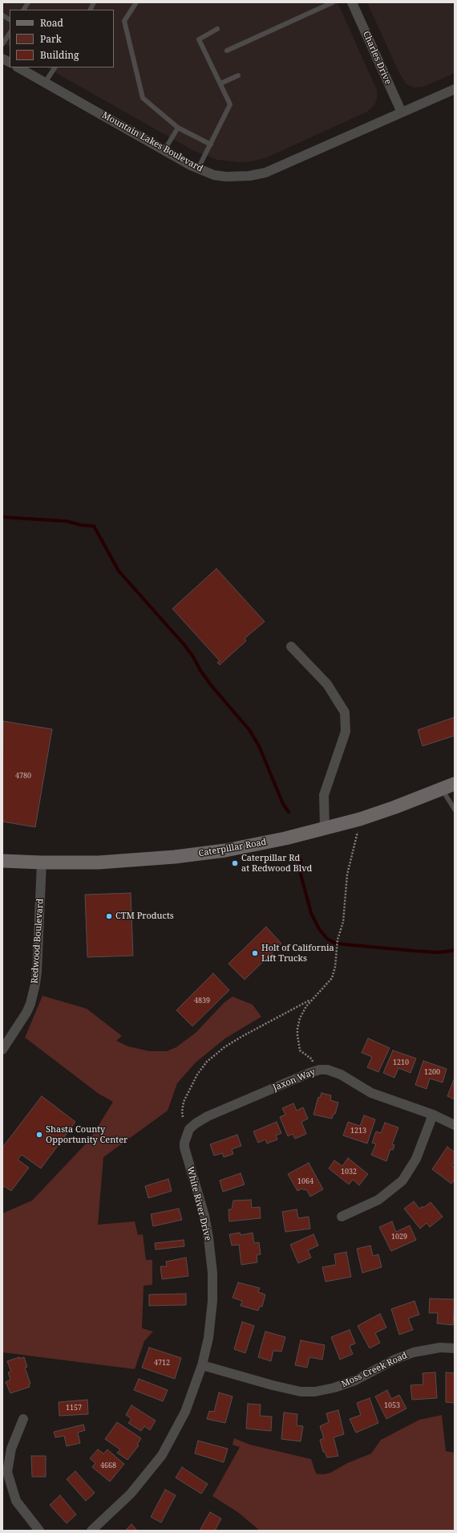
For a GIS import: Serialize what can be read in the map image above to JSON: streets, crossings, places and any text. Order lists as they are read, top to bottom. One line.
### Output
{"streets":{"street":["Charles Drive","Mountain Lakes Boulevard","Caterpillar Road","Redwood Boulevard","Jaxon Way","White River Drive","Moss Creek Road"]},"crossings":[["Charles Drive","Mountain Lakes Boulevard"],["Caterpillar Road","Redwood Boulevard"],["Jaxon Way","White River Drive"],["White River Drive","Moss Creek Road"]],"places":["Caterpillar Rd at Redwood Blvd","CTM Products","Holt of California Lift Trucks","Shasta County Opportunity Center"],"house_numbers":["4780","4839","1210","1200","1213","1032","1064","1029","4712","1053","1157","4668"],"legend":["Road","Park","Building"]}
